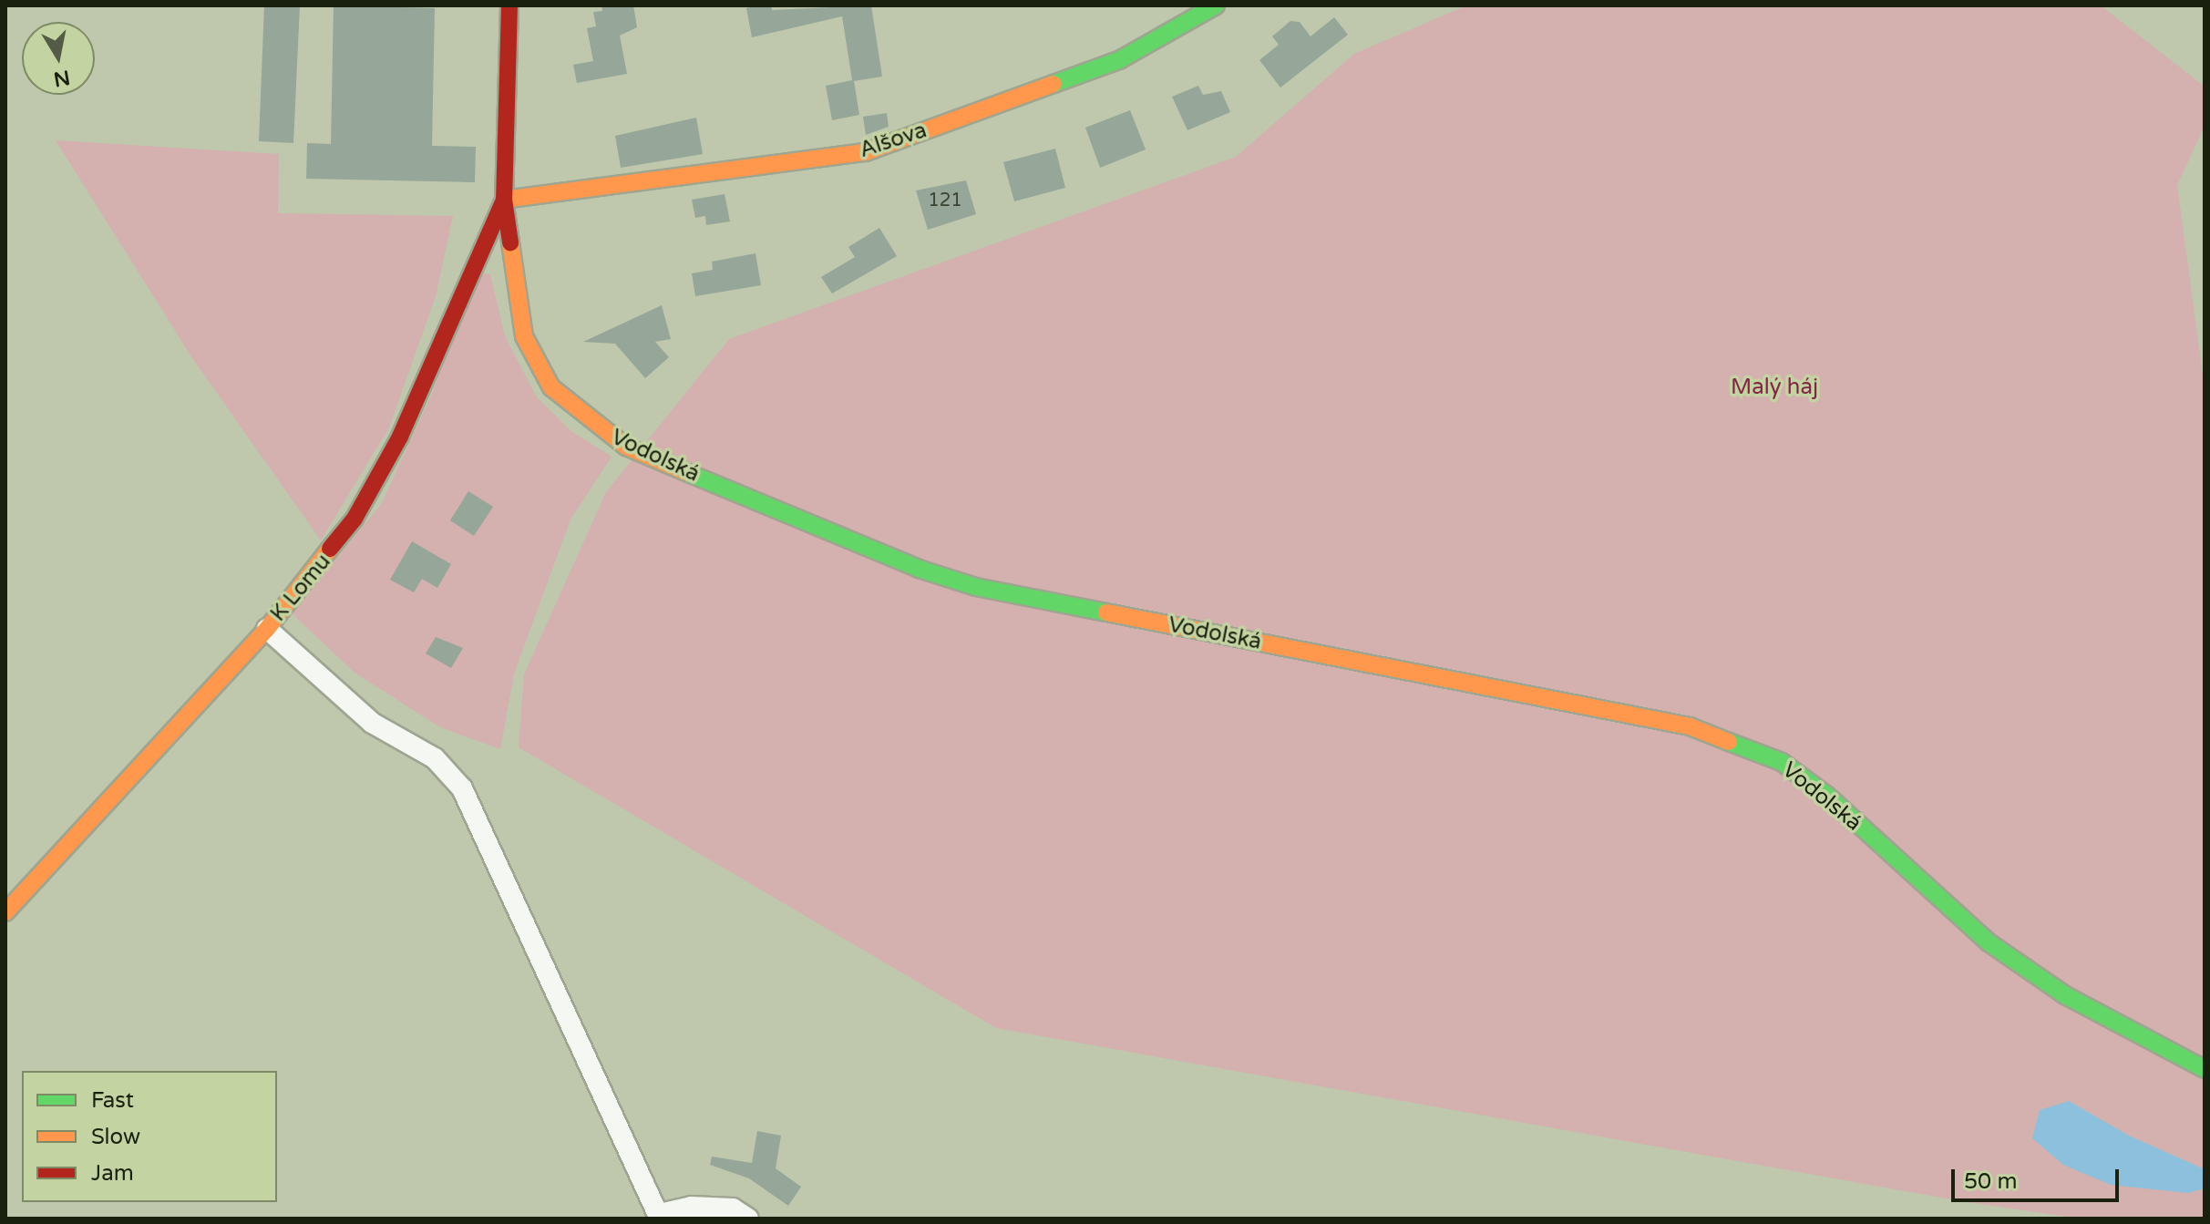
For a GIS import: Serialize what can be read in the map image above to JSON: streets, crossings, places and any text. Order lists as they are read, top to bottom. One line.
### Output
{"streets":{"street":["Alšova","Vodolská","K Lomu"]},"crossings":[["Alšova","Vodolská"],["Alšova","K Lomu"],["Vodolská","K Lomu"]],"parks":["Malý háj"],"house_numbers":["121"],"legend":["Fast","Slow","Jam"],"scale_bar":"50 m","north":"bottom"}
